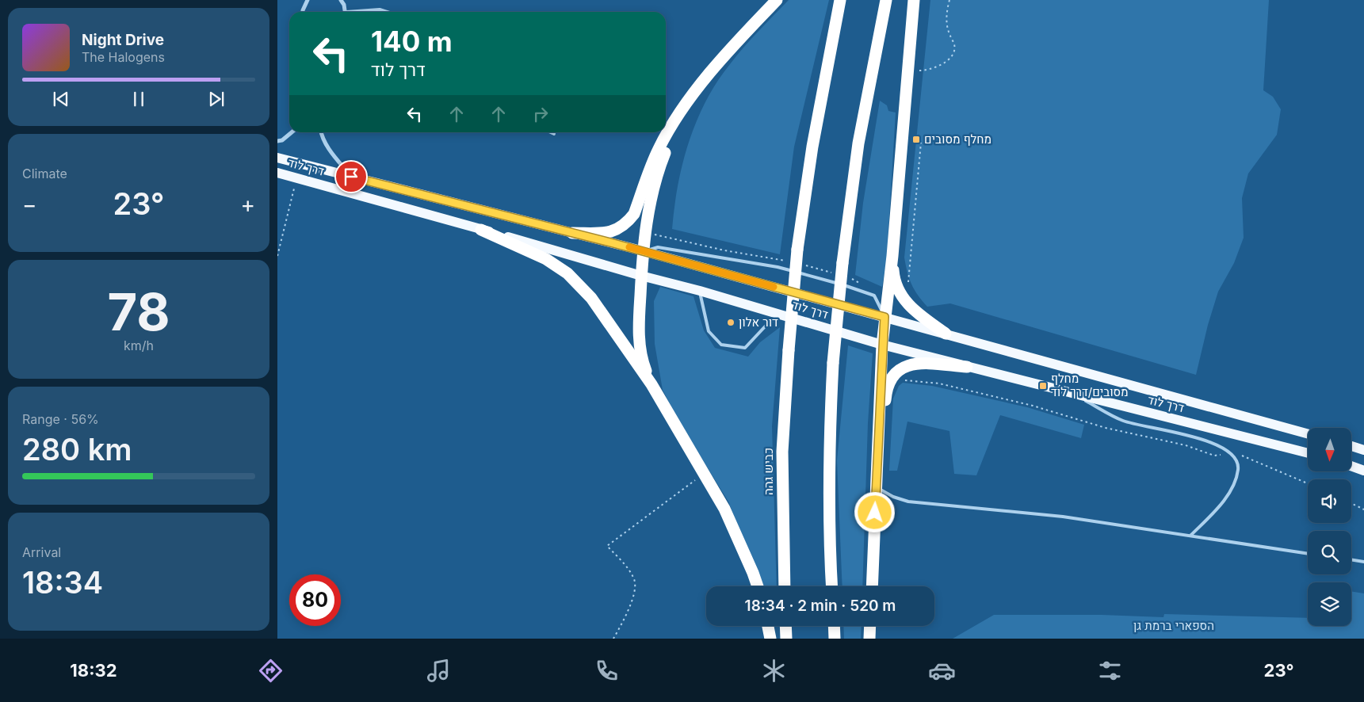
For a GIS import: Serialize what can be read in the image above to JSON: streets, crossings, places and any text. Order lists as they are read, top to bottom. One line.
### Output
{"streets":{"highway":["כביש גהה"],"main road":["דרך לוד"]},"parks":["הספארי ברמת גן"],"places":{"transit":["מחלף מסובים","מחלף מסובים/דרך לוד"],"other":["דור אלון"]},"north":"bottom","page":{"turn":["140 m","דרך לוד"],"song":["Night Drive","The Halogens"],"tile":["Climate",["78","km/h"],["Range · 56%","280 km"],["Arrival","18:34"]],"heat":["−","23°","+"],"limit":"80","trip":"18:34 · 2 min · 520 m","tabs":["18:32","23°"]}}
